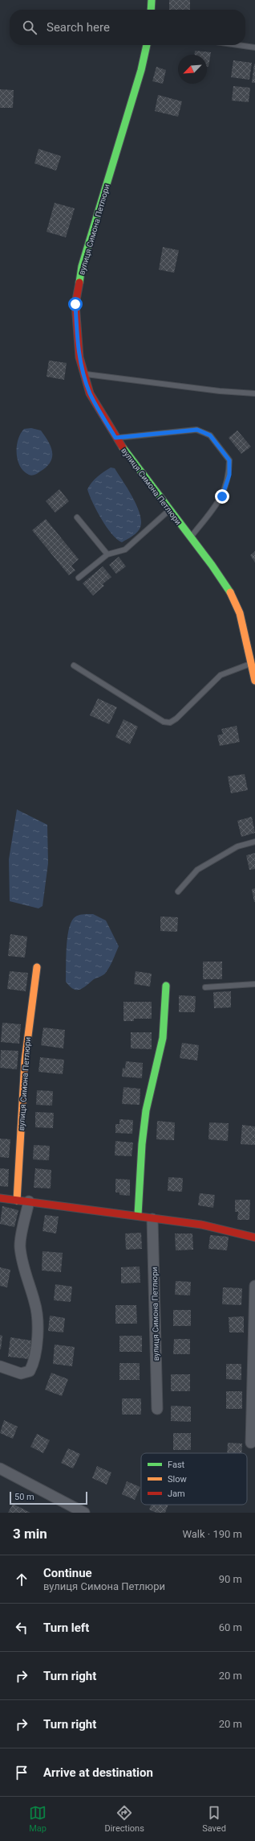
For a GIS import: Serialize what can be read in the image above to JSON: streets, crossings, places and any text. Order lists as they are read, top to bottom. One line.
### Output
{"streets":{"street":["вулиця Симона Петлюри"]},"legend":["Fast","Slow","Jam"],"scale_bar":"50 m","north":"bottom left","page":{"search":"Search here","scale":"50 m","heading":["3 min","Walk · 190 m"],"list":[["Continue","вулиця Симона Петлюри","90 m"],["Turn left","60 m"],["Turn right","20 m"],["Turn right","20 m"],"Arrive at destination"],"nav":["Map","Directions","Saved"]}}
